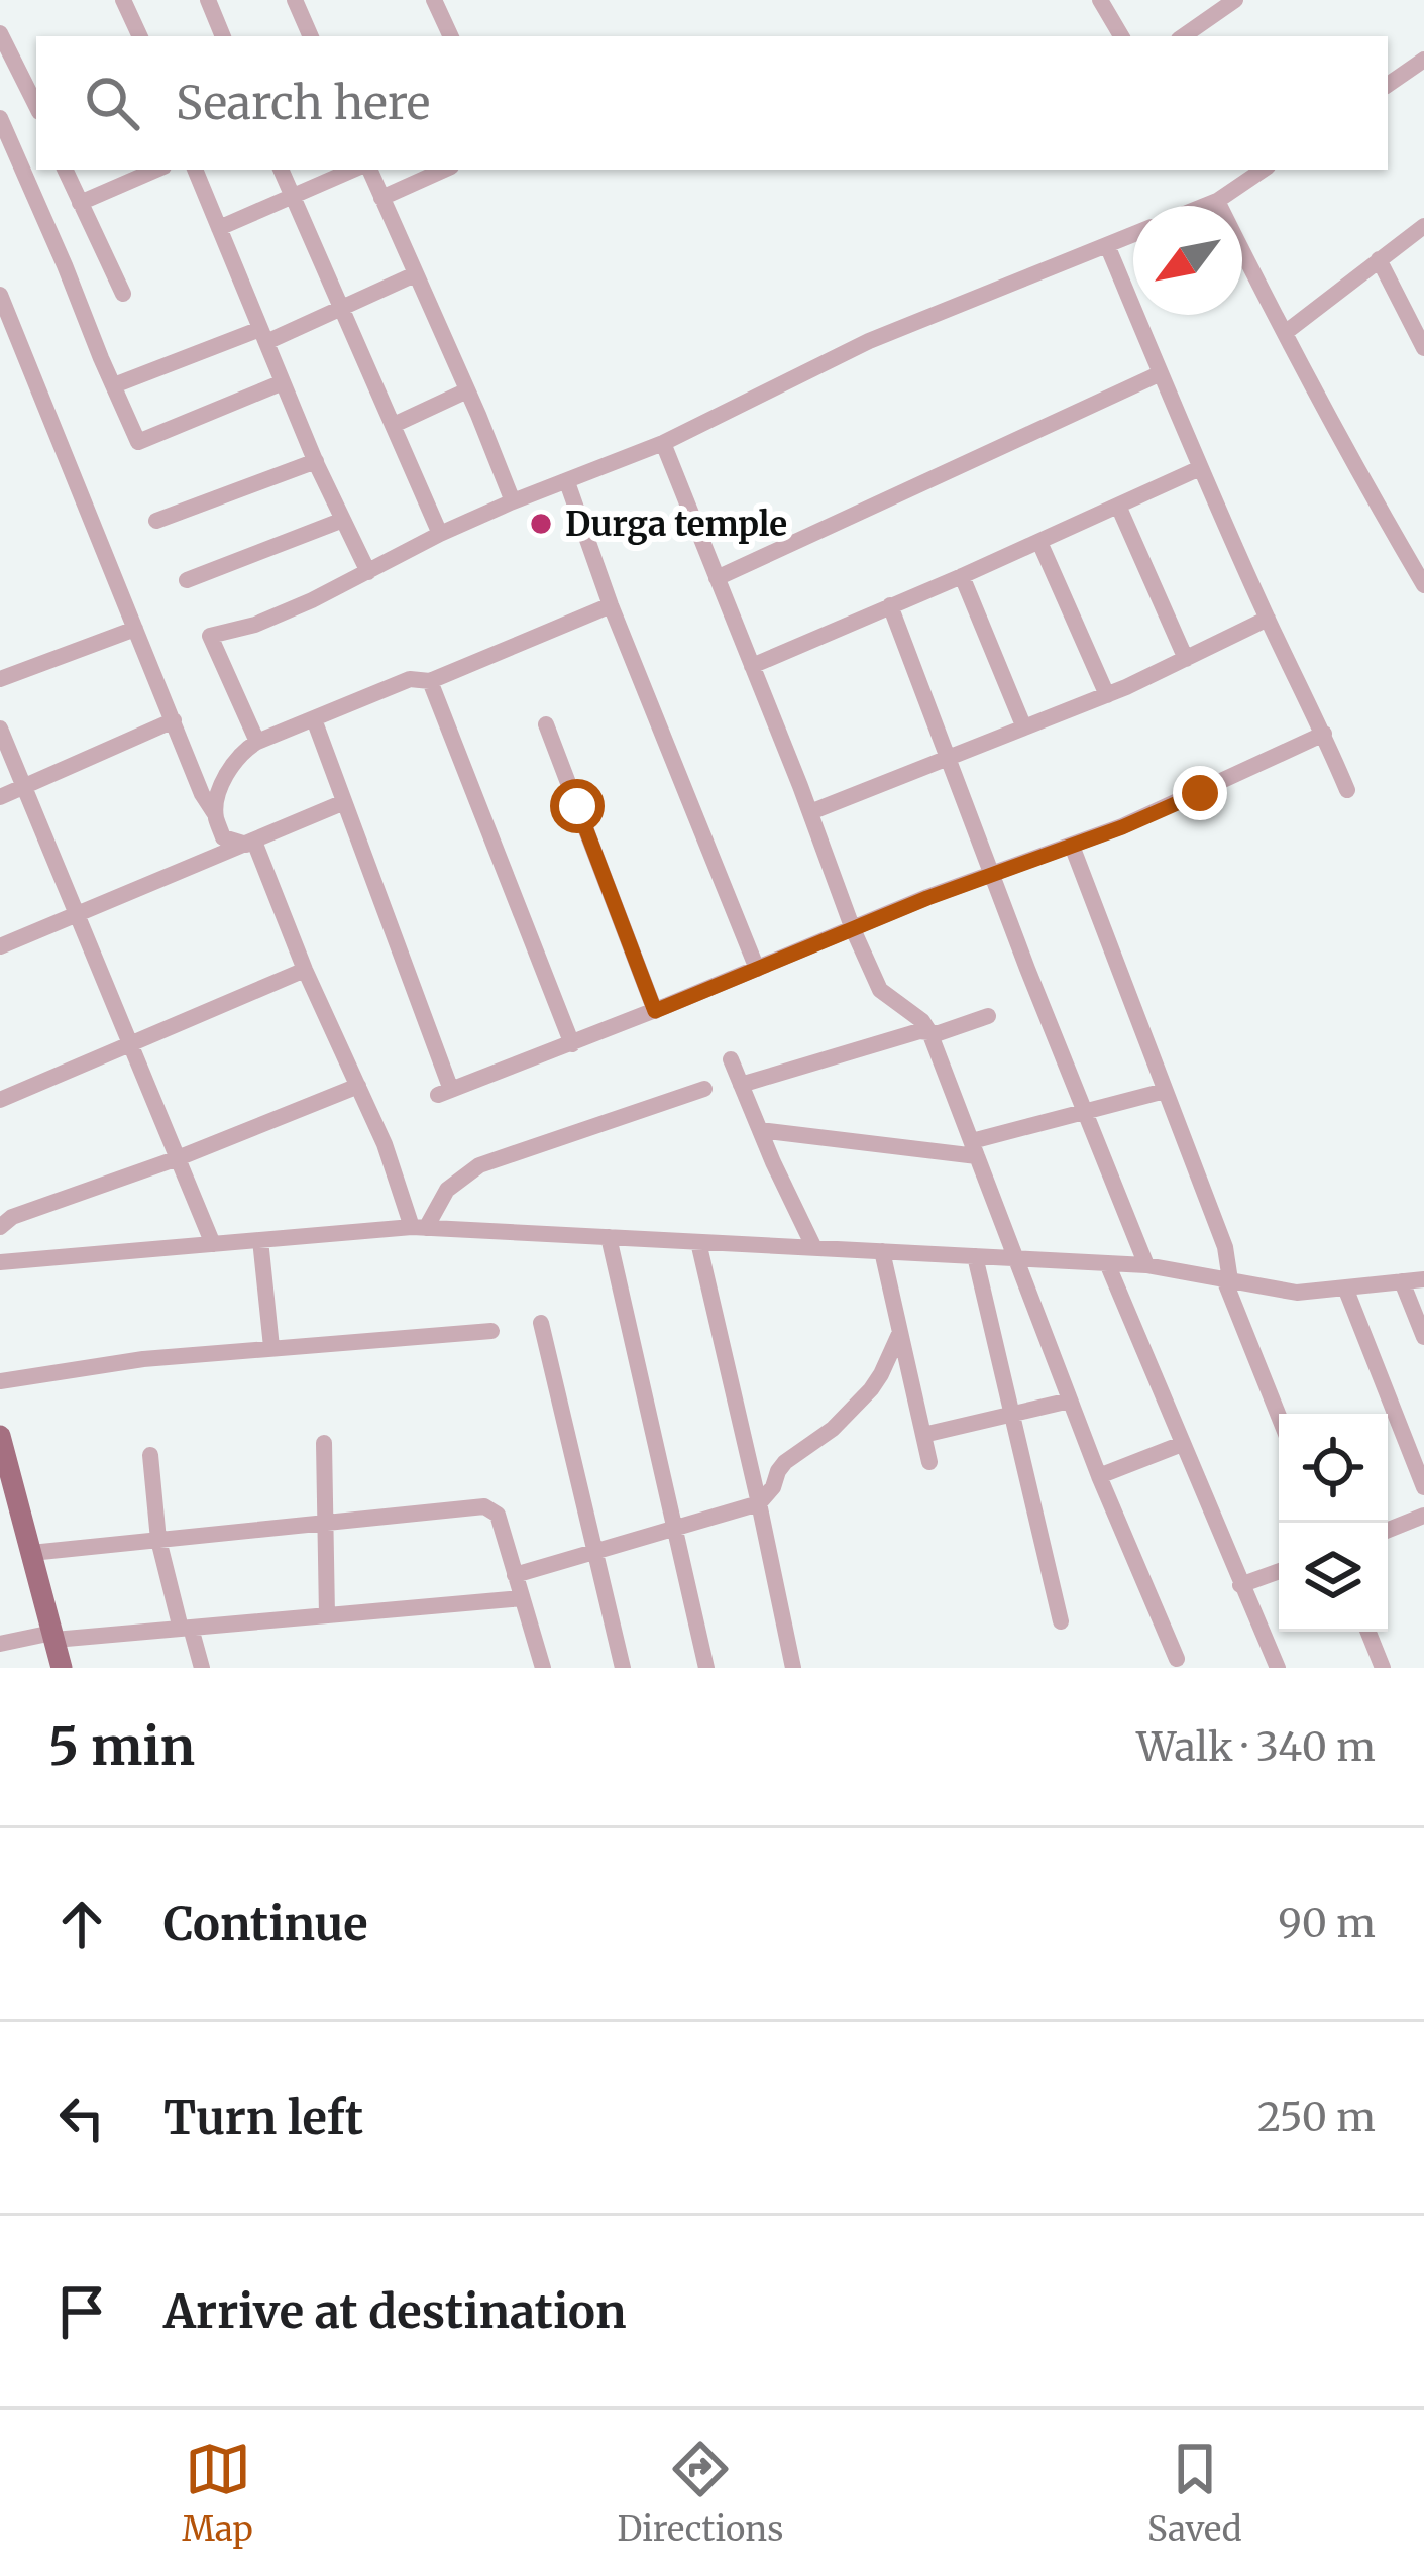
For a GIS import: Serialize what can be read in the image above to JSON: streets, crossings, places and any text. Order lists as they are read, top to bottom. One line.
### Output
{"places":["Durga temple"],"north":"bottom left","page":{"search":"Search here","heading":["5 min","Walk · 340 m"],"list":[["Continue","90 m"],["Turn left","250 m"],"Arrive at destination"],"nav":["Map","Directions","Saved"]}}
